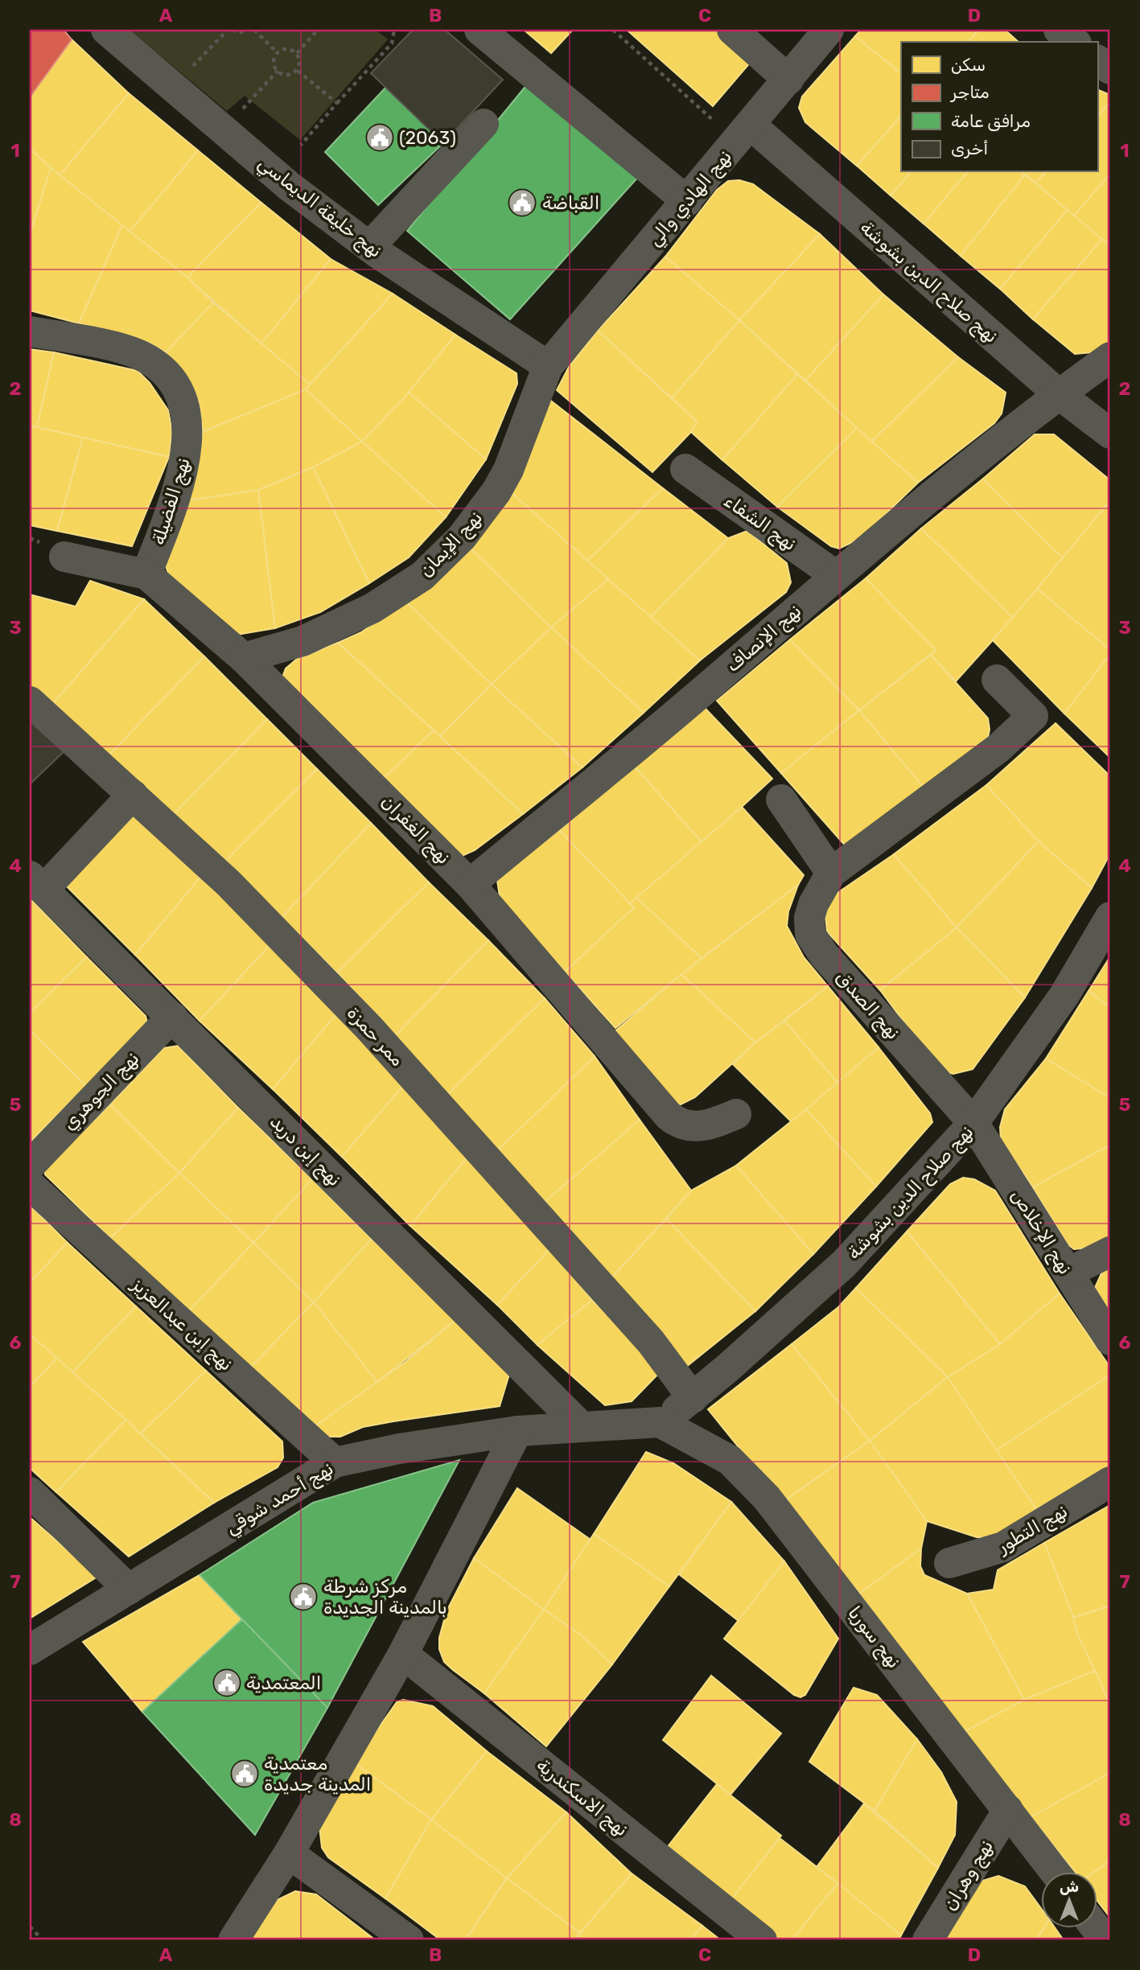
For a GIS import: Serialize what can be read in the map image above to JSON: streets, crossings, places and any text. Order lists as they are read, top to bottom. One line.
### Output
{"streets":{"street":["نهج الهادي والي","نهج خليفة الديماسي","نهج صلاح الدين بشوشة","نهج الفضيلة","نهج الشفاء","نهج الإيمان","نهج الإنصاف","نهج الغفران","نهج الصدق","ممر حمزة","نهج الجوهري","نهج إبن دريد","نهج الإخلاص","نهج إبن عبدالعزيز","نهج أحمد شوقي","نهج التطور","نهج سوريا","نهج الاسكندرية","نهج وهران"]},"crossings":[["نهج الهادي والي","نهج خليفة الديماسي"],["نهج الهادي والي","نهج صلاح الدين بشوشة"],["نهج الهادي والي","نهج الإيمان"],["نهج خليفة الديماسي","نهج الإيمان"],["نهج صلاح الدين بشوشة","نهج الإنصاف"],["نهج صلاح الدين بشوشة","نهج الصدق"],["نهج صلاح الدين بشوشة","ممر حمزة"],["نهج صلاح الدين بشوشة","نهج الإخلاص"],["نهج صلاح الدين بشوشة","نهج أحمد شوقي"],["نهج صلاح الدين بشوشة","نهج سوريا"],["نهج الفضيلة","نهج الغفران"],["نهج الشفاء","نهج الإنصاف"],["نهج الإيمان","نهج الغفران"],["نهج الإنصاف","نهج الغفران"],["نهج الصدق","نهج الإخلاص"],["نهج الجوهري","نهج إبن دريد"],["نهج إبن دريد","نهج أحمد شوقي"],["نهج إبن عبدالعزيز","نهج أحمد شوقي"],["نهج أحمد شوقي","نهج سوريا"],["نهج سوريا","نهج وهران"]],"places":{"public building":["(2063)","القباضة","مركز شرطة بالمدينة الجديدة","المعتمدية","معتمدية المدينة جديدة"]},"legend":["سكن","متاجر","مرافق عامة","أخرى"],"north":"top","grid":{"columns":["A","B","C","D"],"rows":["1","2","3","4","5","6","7","8"]}}
